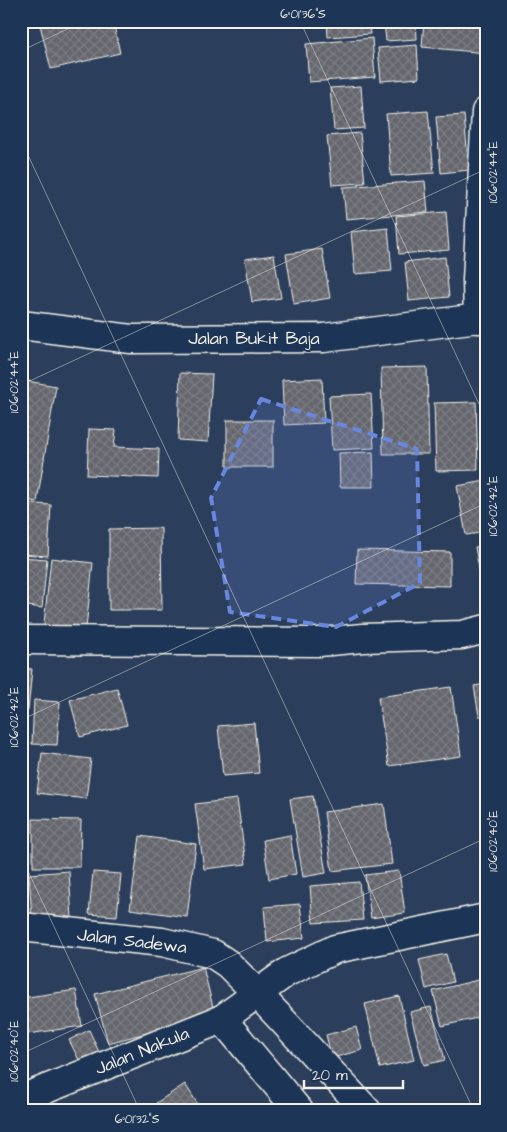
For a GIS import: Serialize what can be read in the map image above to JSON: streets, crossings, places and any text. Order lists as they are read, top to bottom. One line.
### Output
{"streets":{"street":["Jalan Bukit Baja","Jalan Sadewa","Jalan Nakula"]},"crossings":[["Jalan Sadewa","Jalan Nakula"]],"scale_bar":"20 m","coordinates":["6°01'36\"S","106°02'44\"E","106°02'42\"E","106°02'40\"E","6°01'32\"S"]}
